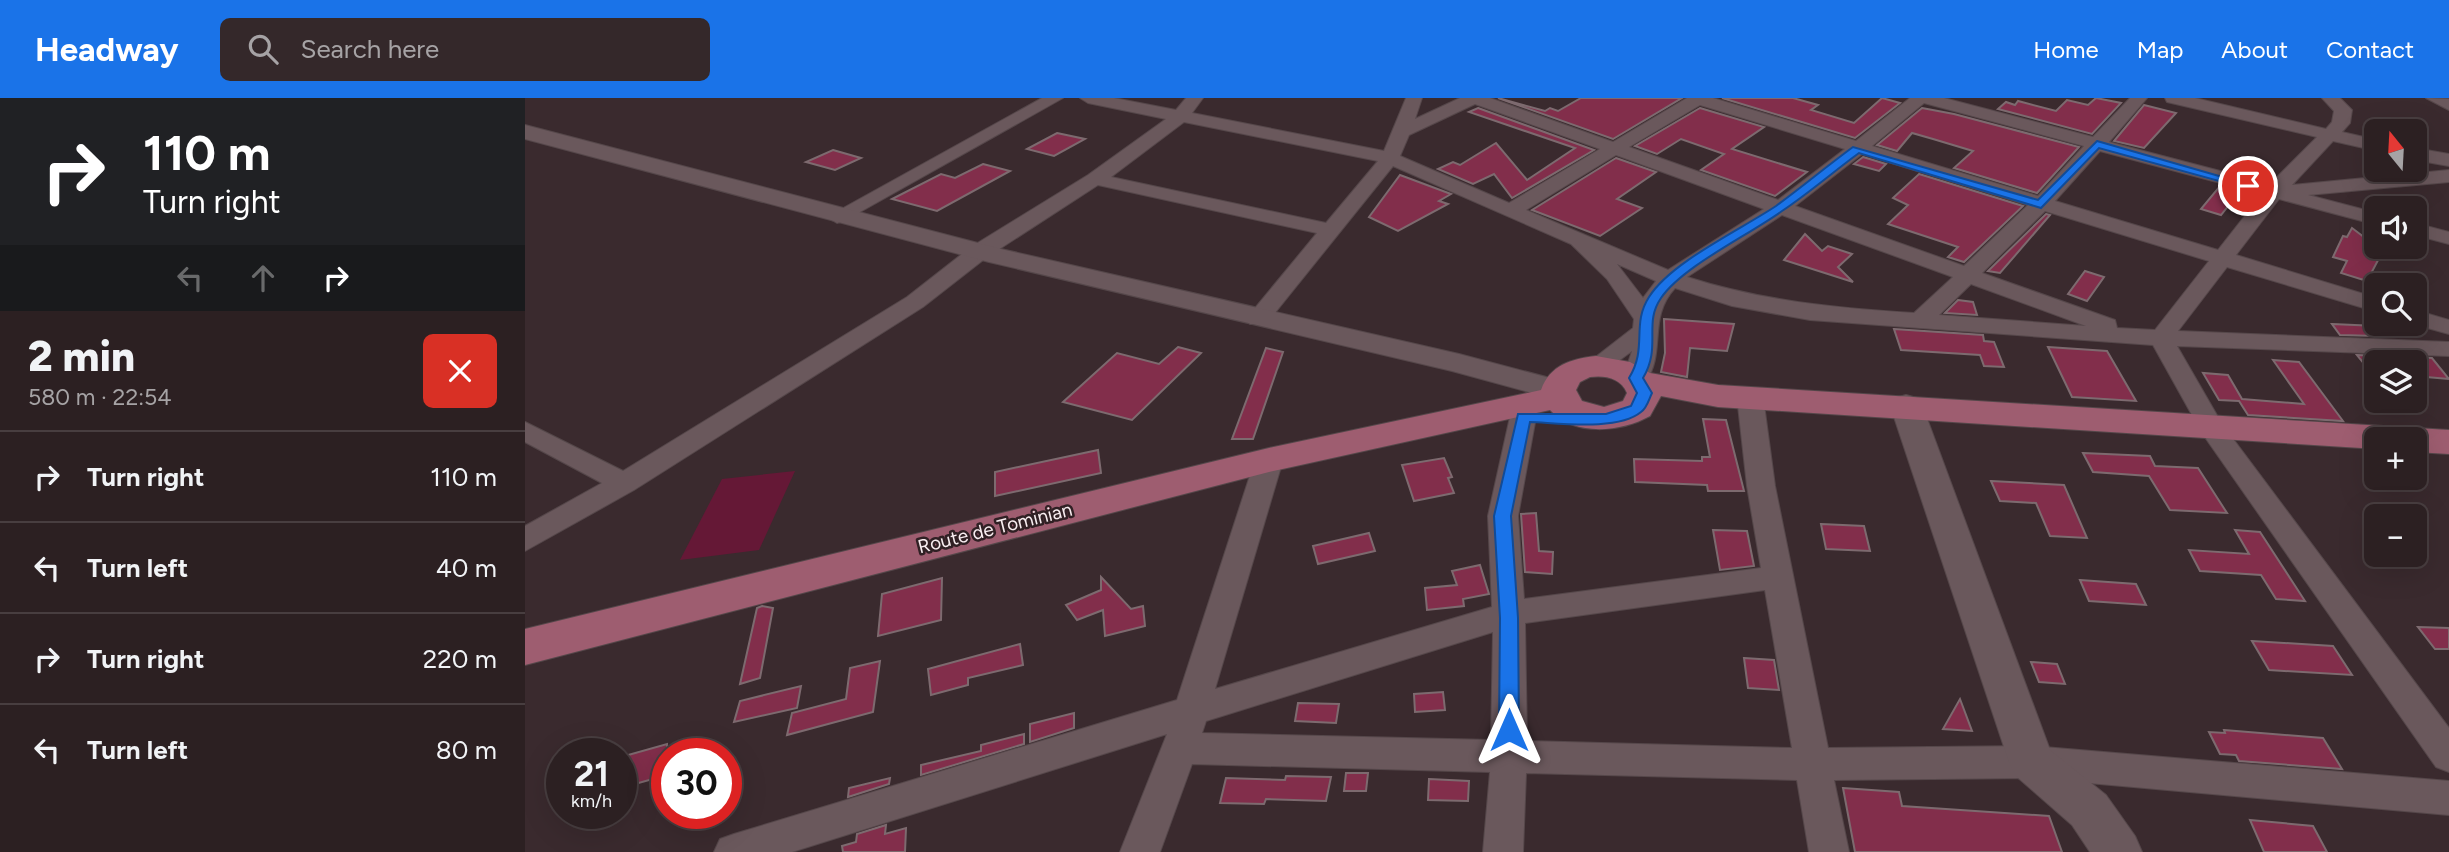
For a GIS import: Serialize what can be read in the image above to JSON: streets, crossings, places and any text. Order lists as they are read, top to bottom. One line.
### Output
{"streets":{"main road":["Route de Tominian"]},"north":"top","page":{"header":"Headway","search":"Search here","nav":["Home","Map","About","Contact"],"turn":["110 m","Turn right"],"map_buttons":["+","−"],"heading":["2 min","580 m · 22:54"],"list":[{"name":"Turn right","value":"110 m"},{"name":"Turn left","value":"40 m"},{"name":"Turn right","value":"220 m"},{"name":"Turn left","value":"80 m"}],"speed":"21 km/h","limit":"30"}}
